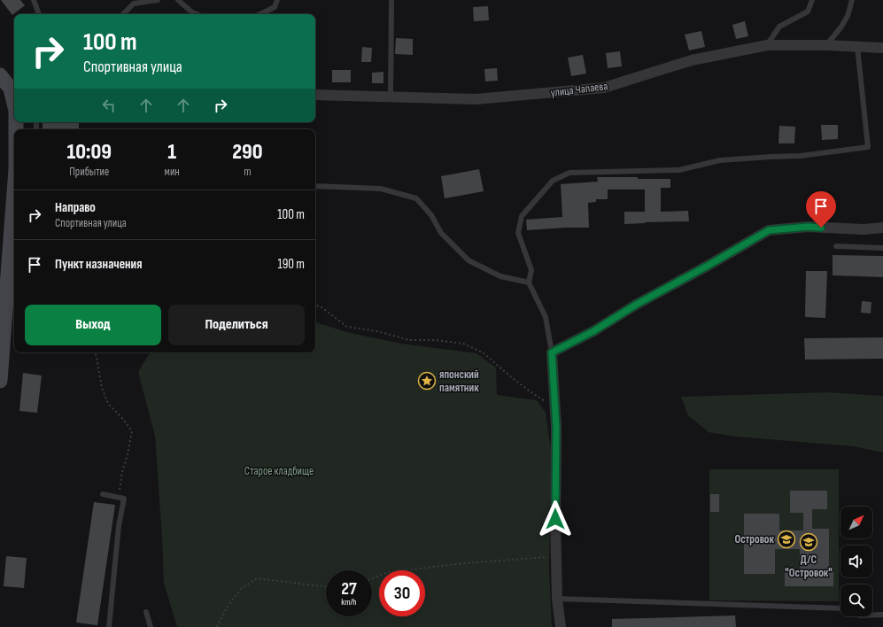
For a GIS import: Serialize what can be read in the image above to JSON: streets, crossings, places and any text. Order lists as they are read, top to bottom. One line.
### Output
{"streets":{"street":["улица Чапаева"]},"parks":["Старое кладбище"],"places":{"place":["японский памятник"],"school or university":["Островок","Д/С \"Островок\""]},"north":"top right","page":{"turn":["100 m","Спортивная улица"],"eta":["10:09","Прибытие","1","мин","290","m"],"list":[{"name":"Направо","note":"Спортивная улица","value":"100 m"},{"name":"Пункт назначения","value":"190 m"}],"buttons":["Выход","Поделиться"],"speed":"27 km/h","limit":"30"}}
